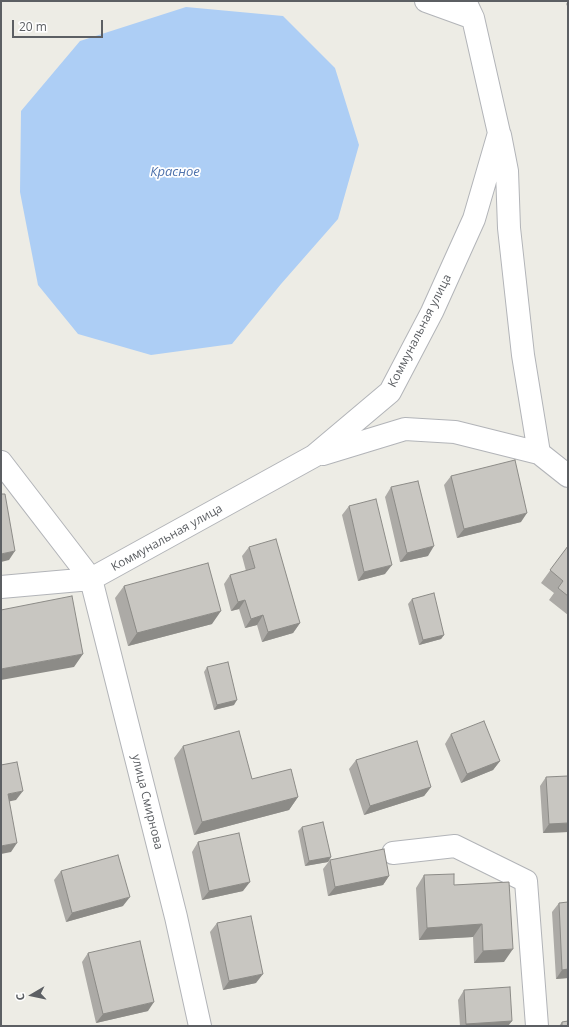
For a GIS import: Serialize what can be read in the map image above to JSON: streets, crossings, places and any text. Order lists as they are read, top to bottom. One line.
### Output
{"streets":{"street":["Коммунальная улица","улица Смирнова"]},"crossings":[["Коммунальная улица","улица Смирнова"]],"water":["Красное"],"scale_bar":"20 m","north":"left"}
